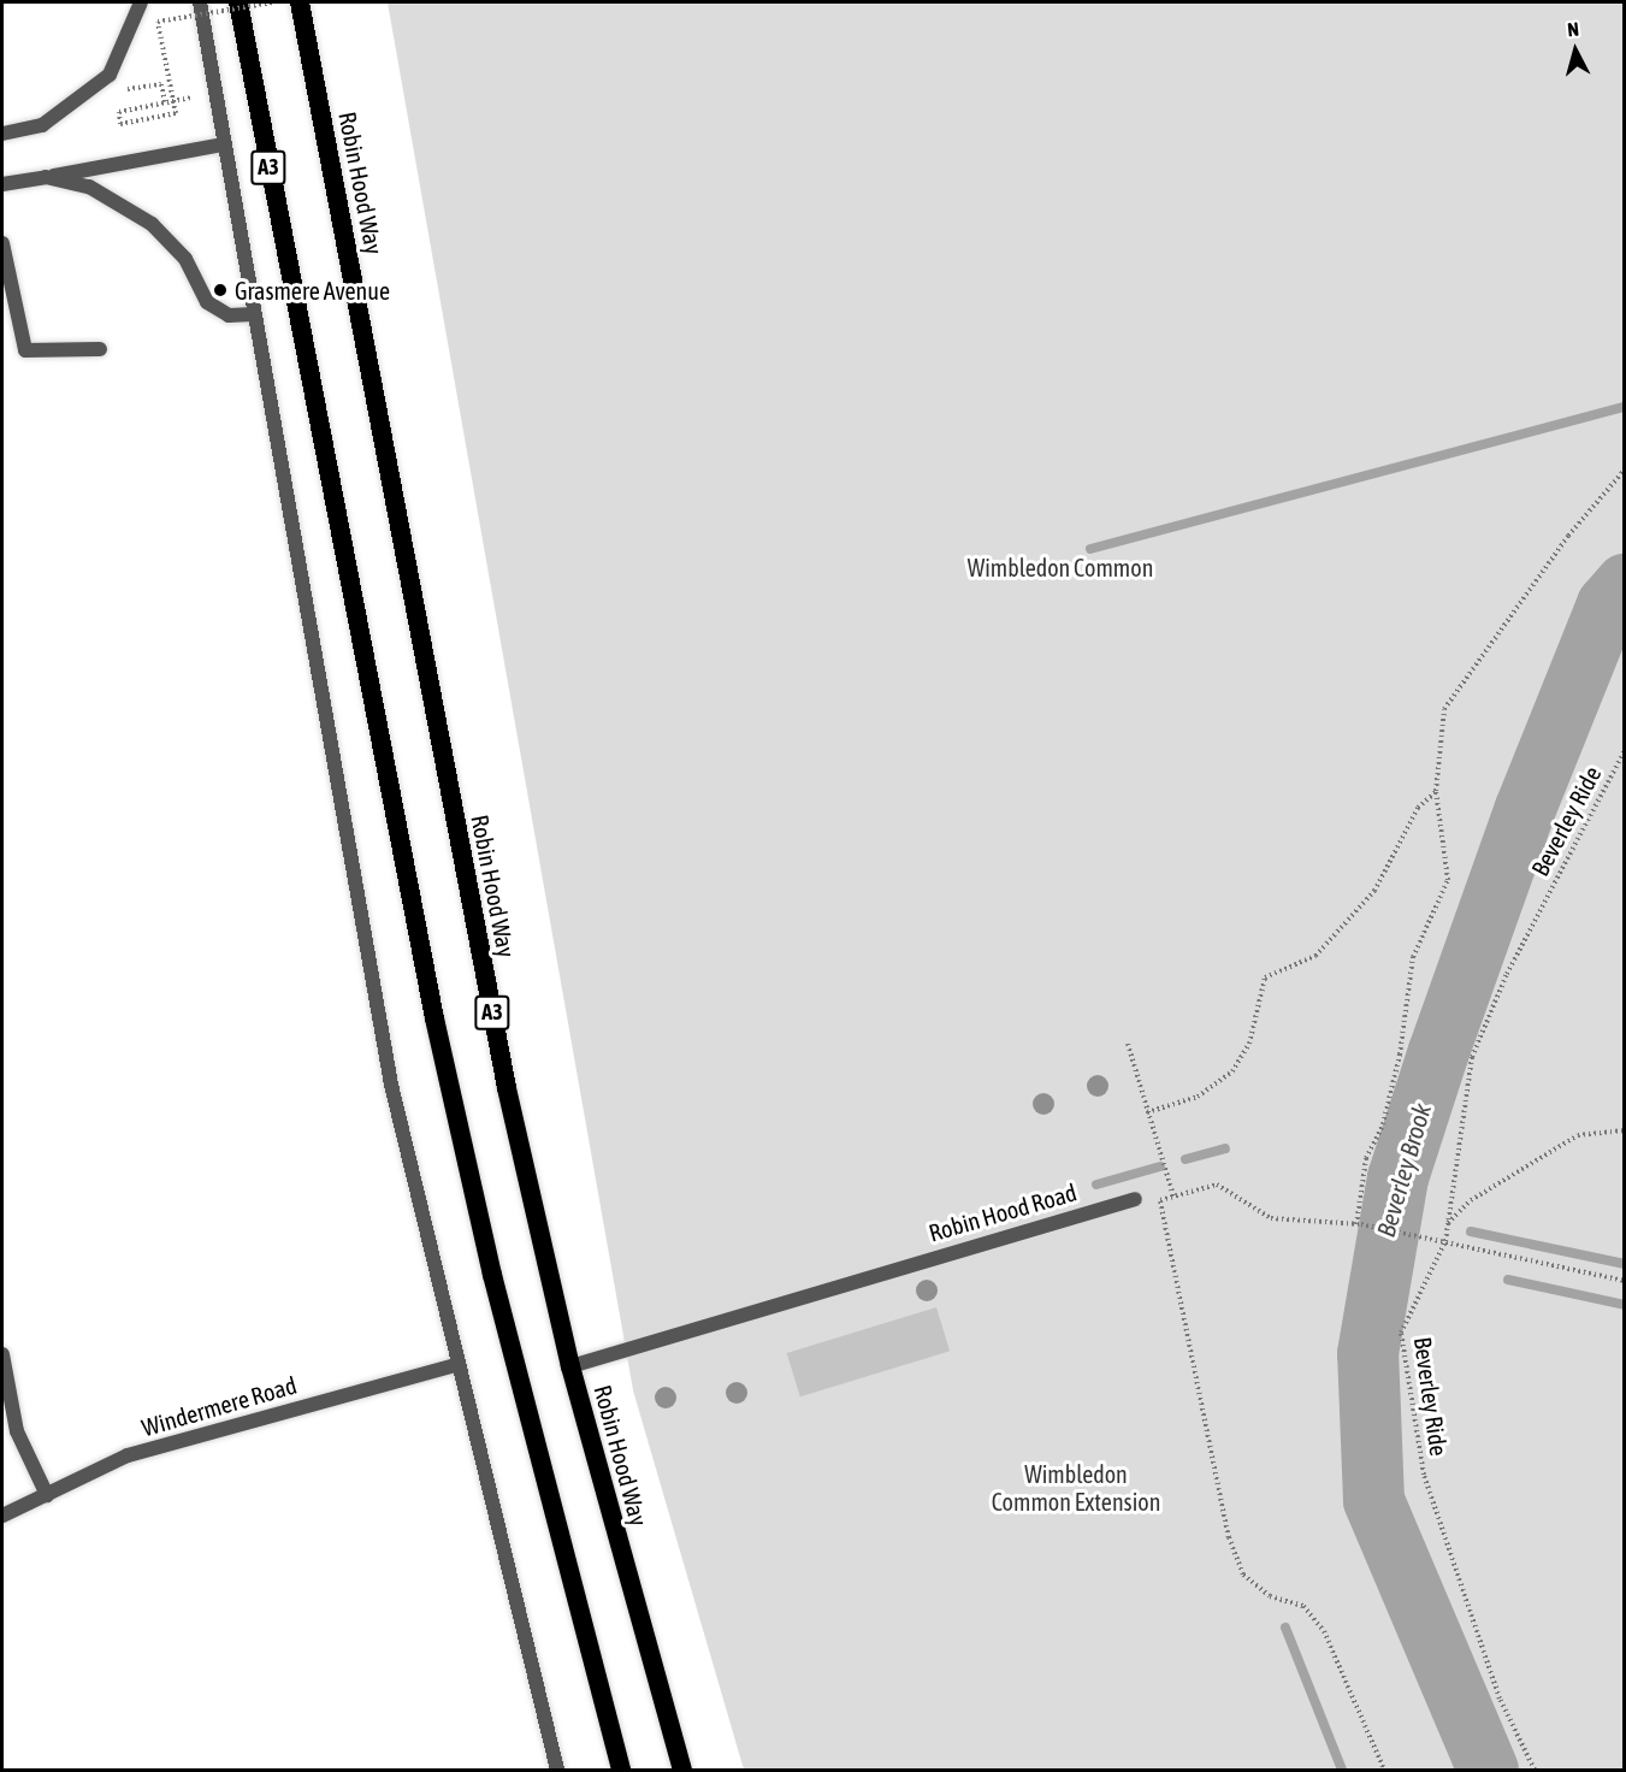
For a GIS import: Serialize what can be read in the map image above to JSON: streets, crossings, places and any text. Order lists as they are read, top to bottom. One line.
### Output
{"streets":{"highway":["A3","Robin Hood Way"],"street":["Robin Hood Road","Windermere Road"],"path":["Beverley Ride"]},"crossings":[["Robin Hood Way","Robin Hood Road"]],"water":["Beverley Brook"],"parks":["Wimbledon Common","Wimbledon Common Extension"],"places":["Grasmere Avenue"],"north":"top"}
